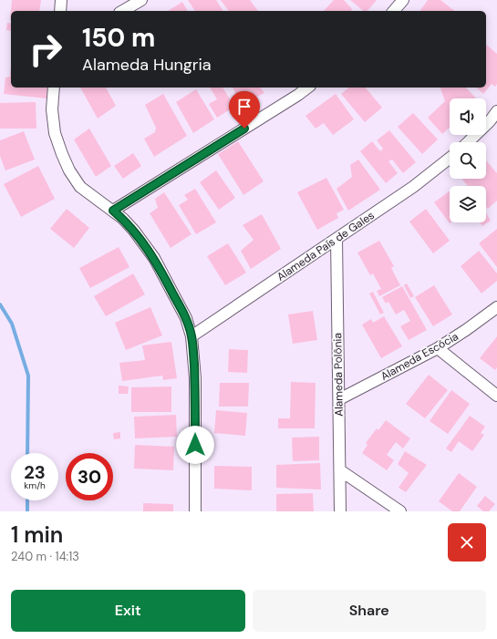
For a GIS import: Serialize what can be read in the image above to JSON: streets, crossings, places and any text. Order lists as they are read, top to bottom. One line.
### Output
{"streets":{"street":["Alameda País de Gales","Alameda Escócia","Alameda Polônia"]},"crossings":[["Alameda País de Gales","Alameda Polônia"],["Alameda Escócia","Alameda Polônia"]],"page":{"turn":["150 m","Alameda Hungria"],"speed":"23 km/h","limit":"30","heading":["1 min","240 m · 14:13"],"buttons":["Exit","Share"]}}
